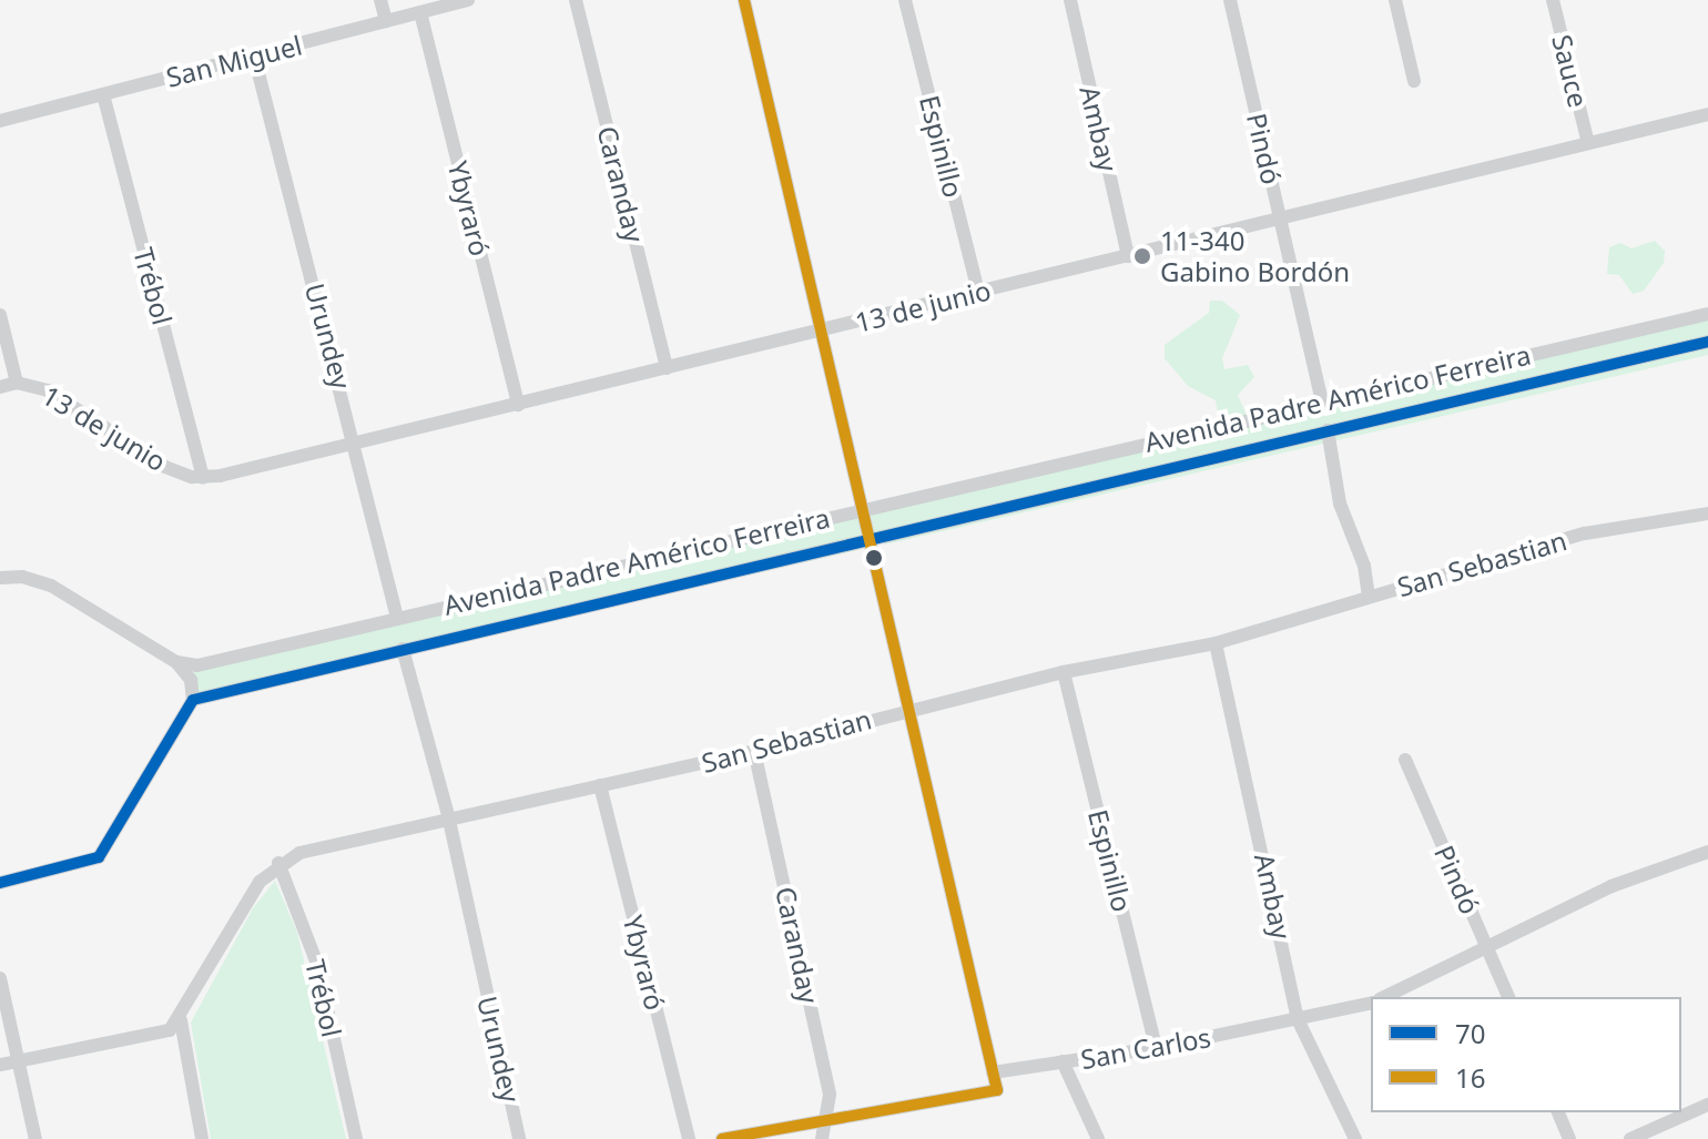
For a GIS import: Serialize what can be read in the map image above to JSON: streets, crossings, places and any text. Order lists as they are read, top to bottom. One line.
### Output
{"streets":{"street":["San Miguel","Sauce","Ambay","Espinillo","Pindó","Caranday","Ybyraró","Trébol","13 de junio","Urundey","Avenida Padre Américo Ferreira","San Sebastian","San Carlos"]},"crossings":[["San Miguel","Ybyraró"],["San Miguel","Trébol"],["San Miguel","Urundey"],["Sauce","13 de junio"],["Ambay","13 de junio"],["Ambay","San Sebastian"],["Ambay","San Carlos"],["Espinillo","13 de junio"],["Espinillo","San Sebastian"],["Espinillo","San Carlos"],["Pindó","13 de junio"],["Pindó","Avenida Padre Américo Ferreira"],["Caranday","13 de junio"],["Caranday","San Sebastian"],["Ybyraró","13 de junio"],["Ybyraró","San Sebastian"],["Trébol","13 de junio"],["Trébol","San Sebastian"],["13 de junio","Urundey"],["Urundey","Avenida Padre Américo Ferreira"],["Urundey","San Sebastian"]],"places":["11-340 Gabino Bordón"],"lines":["transit line 16","transit line 70"],"legend":["70","16"]}
